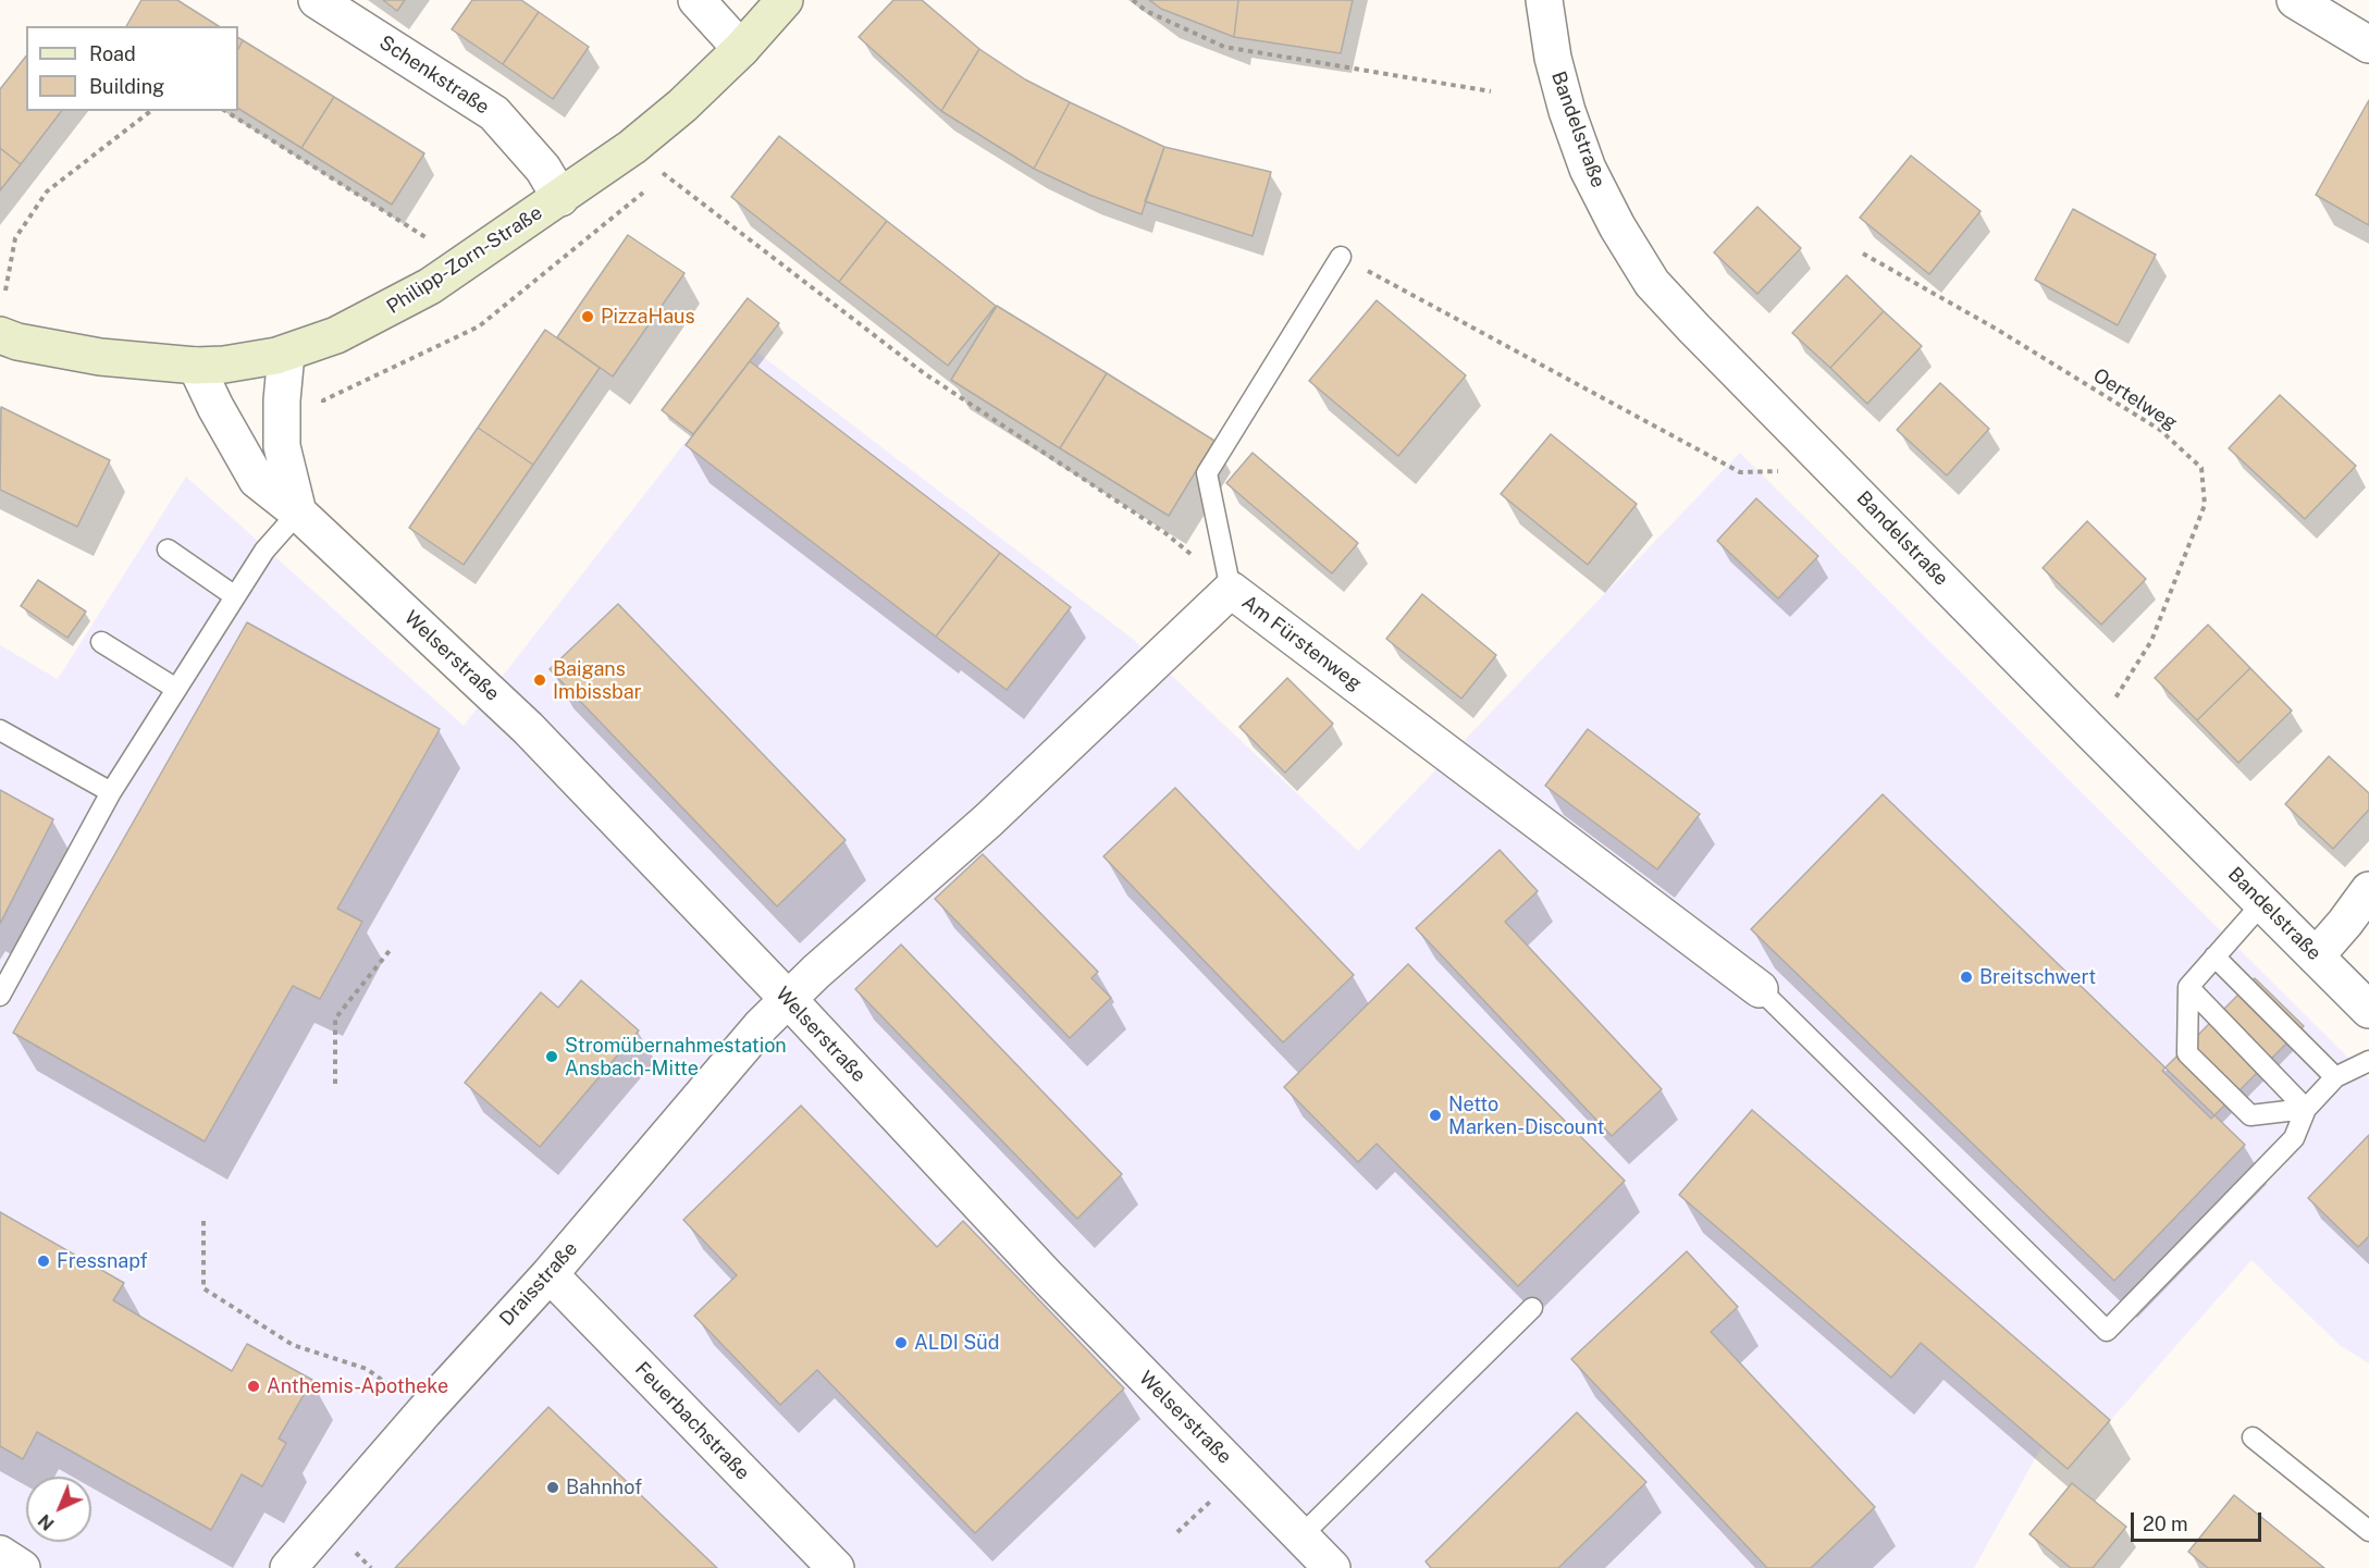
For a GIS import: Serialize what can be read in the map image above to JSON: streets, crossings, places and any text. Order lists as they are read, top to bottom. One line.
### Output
{"streets":{"main road":["Philipp-Zorn-Straße"],"street":["Schenkstraße","Bandelstraße","Am Fürstenweg","Welserstraße","Draisstraße","Feuerbachstraße"],"path":["Oertelweg"]},"crossings":[["Schenkstraße","Philipp-Zorn-Straße"],["Bandelstraße","Oertelweg"],["Philipp-Zorn-Straße","Welserstraße"],["Am Fürstenweg","Welserstraße"],["Am Fürstenweg","Draisstraße"],["Welserstraße","Draisstraße"],["Draisstraße","Feuerbachstraße"]],"places":["PizzaHaus","Baigans Imbissbar","Breitschwert","Stromübernahmestation Ansbach-Mitte","Netto Marken-Discount","Fressnapf","ALDI Süd","Anthemis-Apotheke","Bahnhof"],"legend":["Road","Building"],"scale_bar":"20 m","north":"bottom left"}
